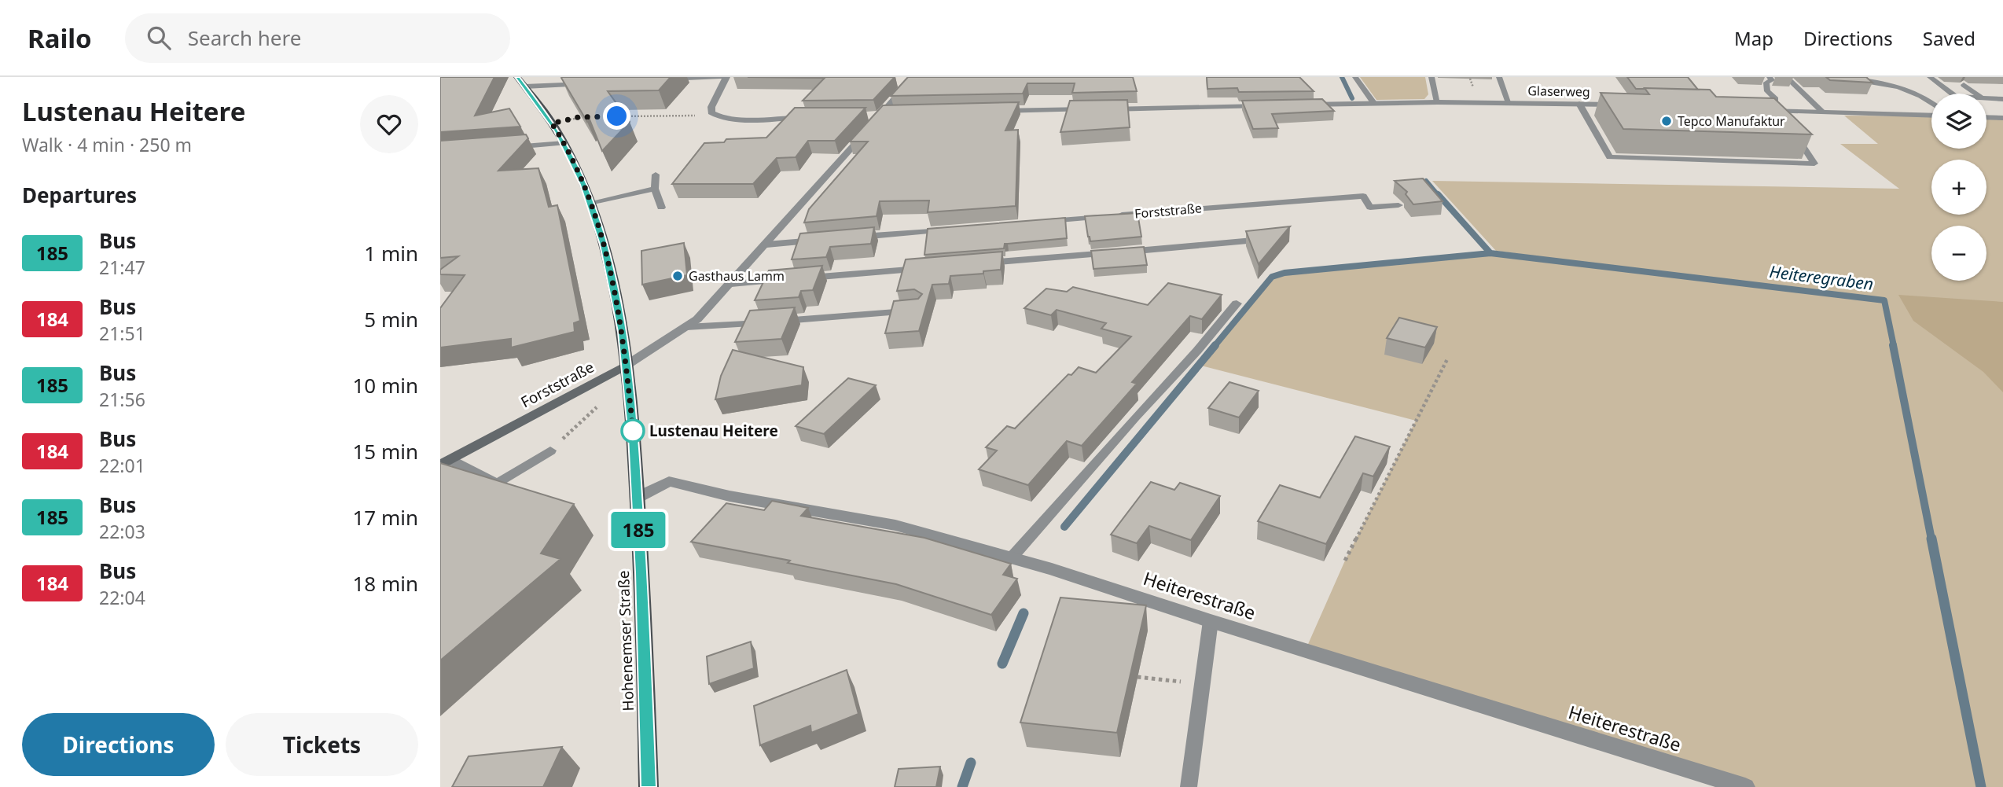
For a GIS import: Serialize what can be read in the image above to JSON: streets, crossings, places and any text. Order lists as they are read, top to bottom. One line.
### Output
{"streets":{"main road":["Hohenemser Straße"],"street":["Glaserweg","Forststraße","Heiterestraße"]},"crossings":[["Forststraße","Hohenemser Straße"],["Heiterestraße","Hohenemser Straße"]],"water":["Heiteregraben"],"places":["Tepco Manufaktur","Gasthaus Lamm","Lustenau Heitere"],"lines":["bus line 185"],"page":{"header":"Railo","search":"Search here","nav":["Map","Directions","Saved"],"heading":[["Lustenau Heitere","Walk · 4 min · 250 m"],"Departures"],"on_map":"185","map_buttons":["+","−"],"list":[{"mark":"185","name":"Bus","note":"21:47","value":"1 min"},{"mark":"184","name":"Bus","note":"21:51","value":"5 min"},{"mark":"185","name":"Bus","note":"21:56","value":"10 min"},{"mark":"184","name":"Bus","note":"22:01","value":"15 min"},{"mark":"185","name":"Bus","note":"22:03","value":"17 min"},{"mark":"184","name":"Bus","note":"22:04","value":"18 min"}],"buttons":["Directions","Tickets"]}}
